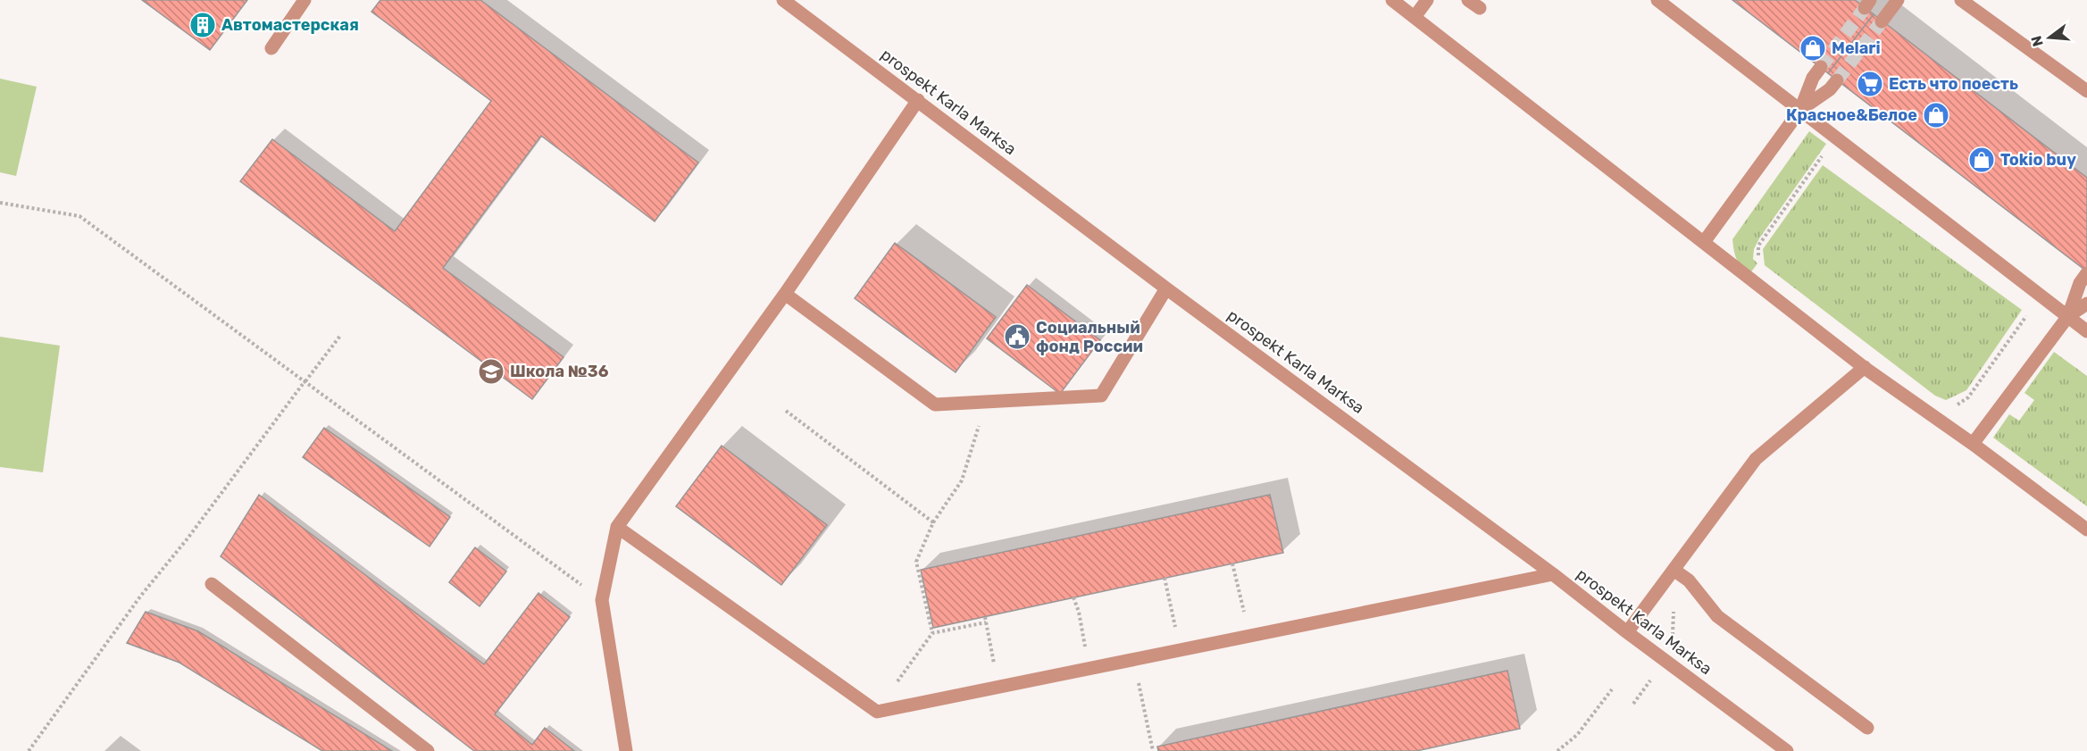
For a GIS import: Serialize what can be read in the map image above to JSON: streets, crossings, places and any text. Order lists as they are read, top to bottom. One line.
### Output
{"streets":{"street":["prospekt Karla Marksa"]},"places":{"building":["Автомастерская"],"shop":["Melari","Красное&Белое","Tokio buy"],"supermarket":["Есть что поесть"],"public building":["Социальный фонд России"],"school or university":["Школа №36"]},"north":"left"}
